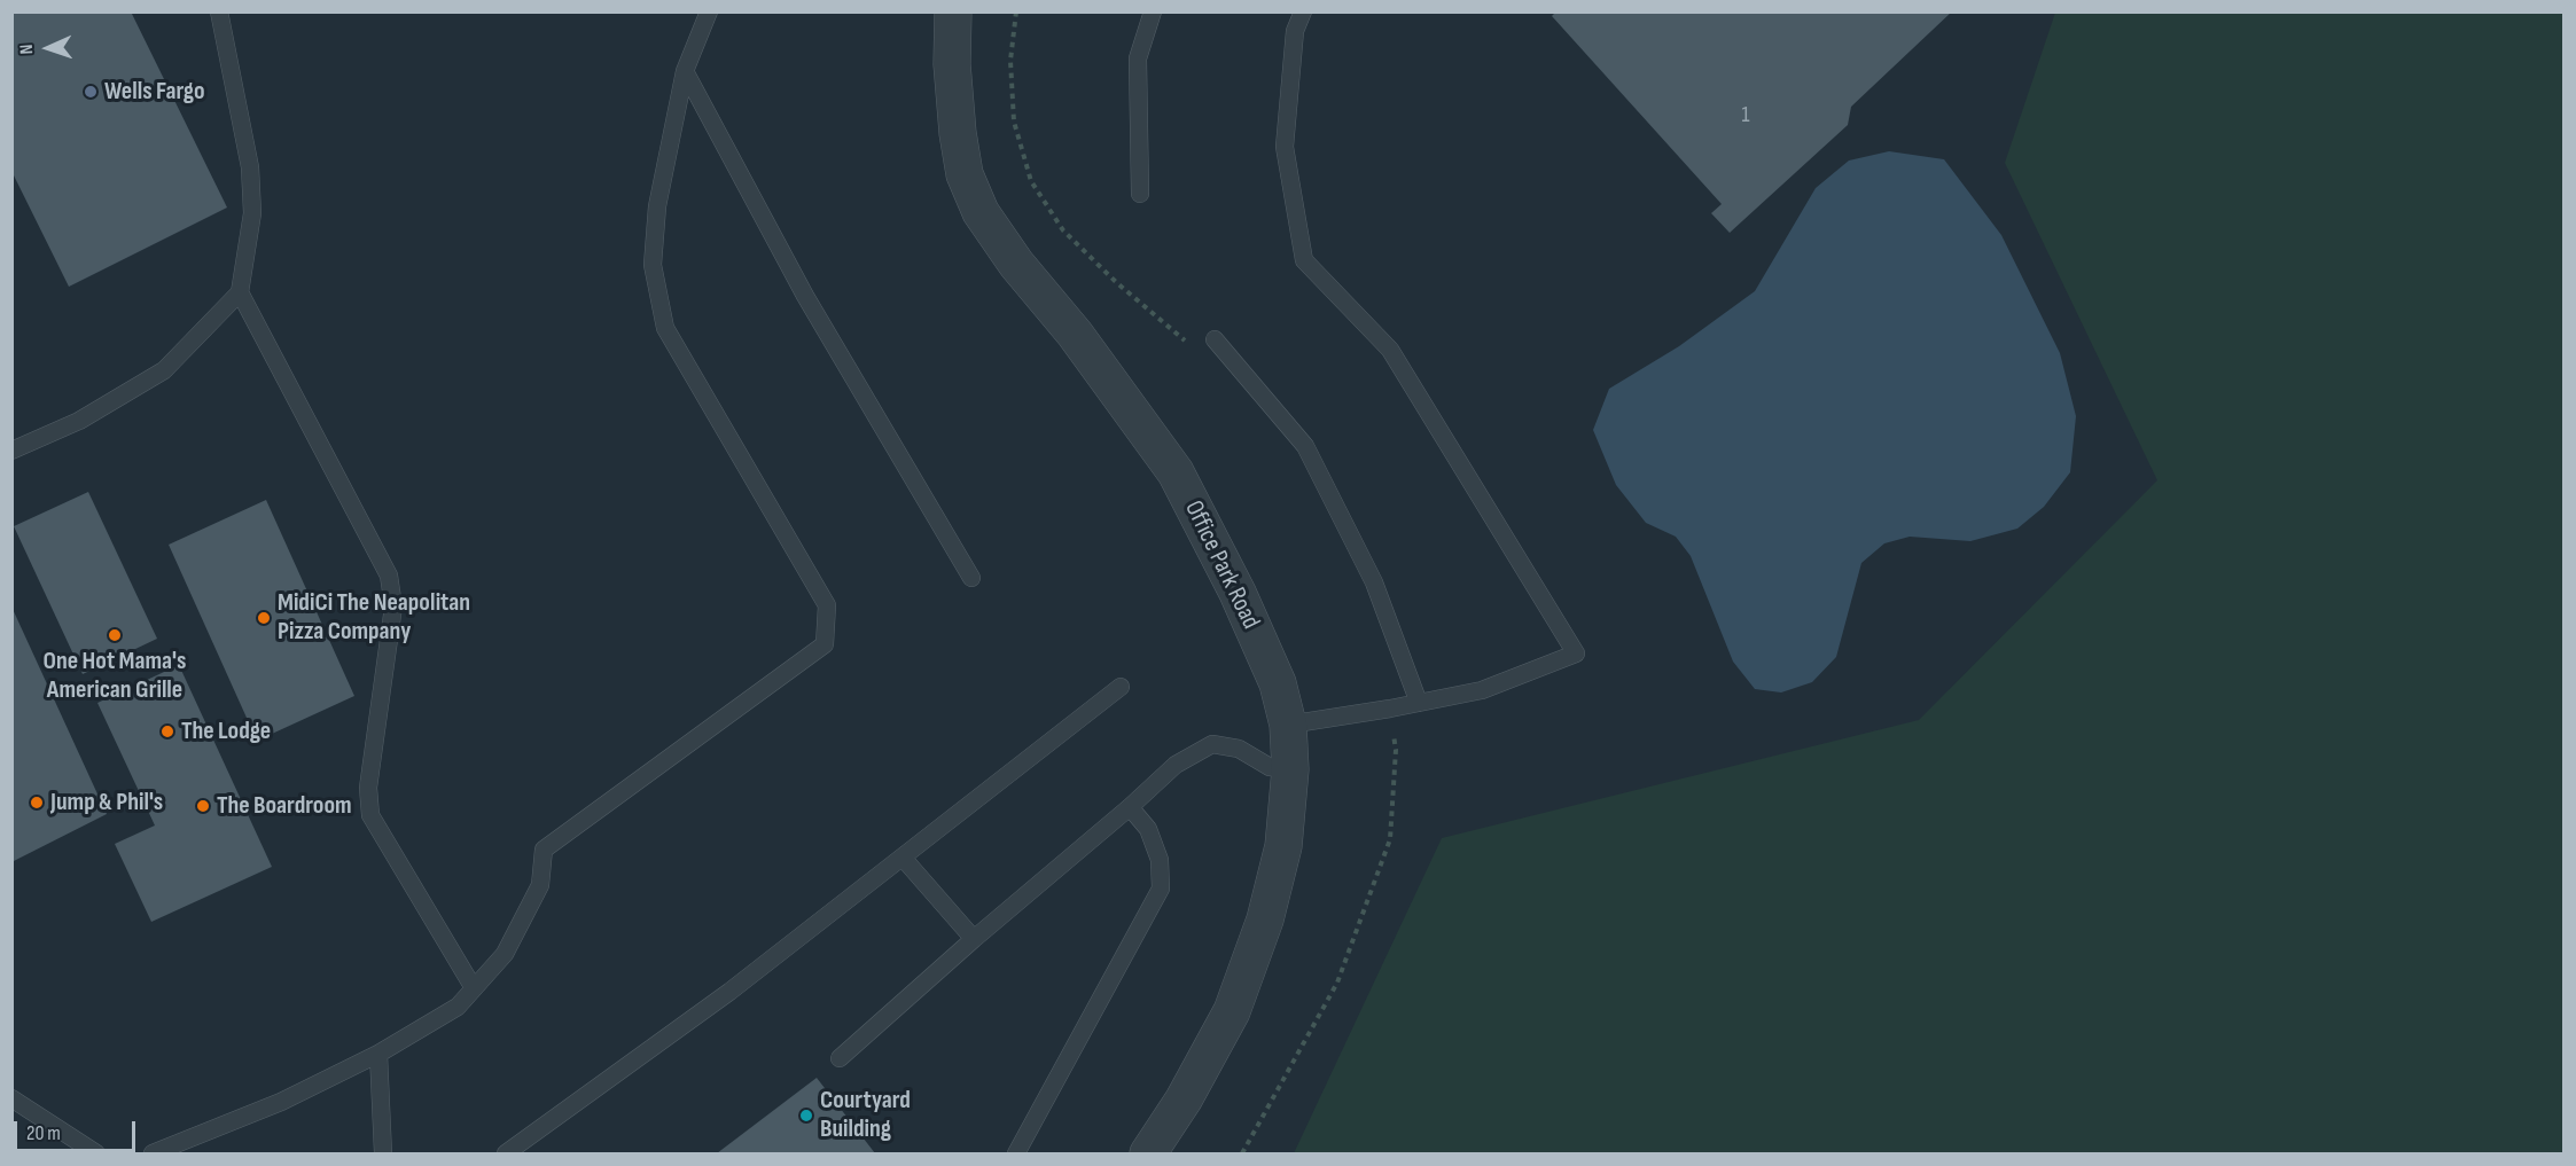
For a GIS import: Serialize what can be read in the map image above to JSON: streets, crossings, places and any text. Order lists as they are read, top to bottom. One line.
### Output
{"streets":{"street":["Office Park Road"]},"places":["Wells Fargo","MidiCi The Neapolitan Pizza Company","One Hot Mama's American Grille","The Lodge","Jump & Phil's","The Boardroom","Courtyard Building"],"house_numbers":["1"],"scale_bar":"20 m","north":"left"}
